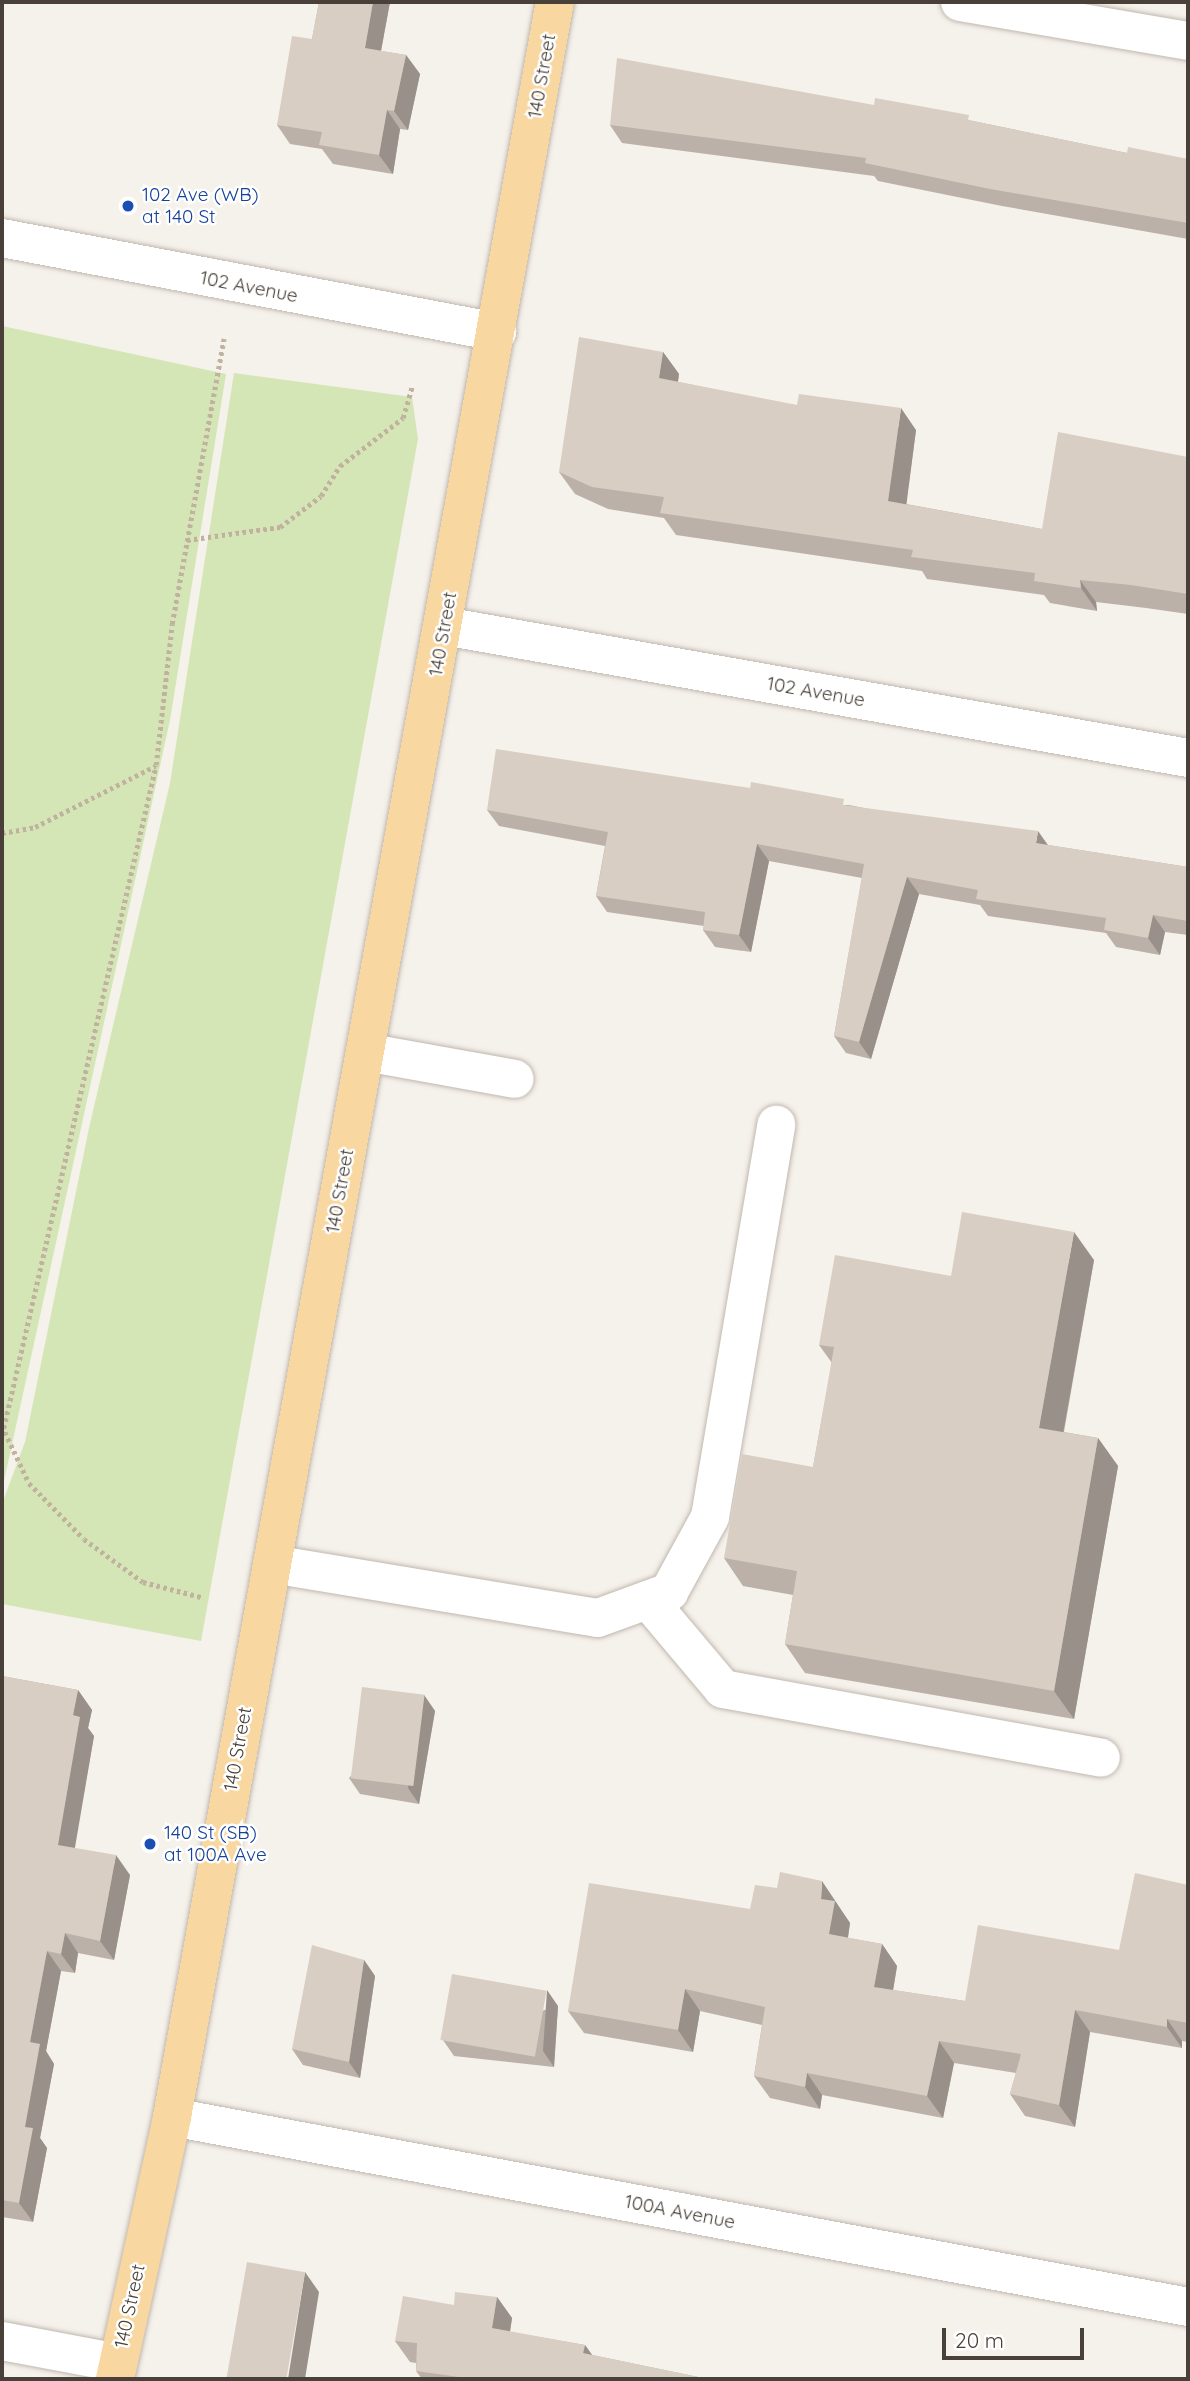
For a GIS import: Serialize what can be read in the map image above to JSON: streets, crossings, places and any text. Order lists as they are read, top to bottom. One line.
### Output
{"streets":{"main road":["140 Street"],"street":["102 Avenue","100A Avenue"]},"crossings":[["140 Street","102 Avenue"],["140 Street","100A Avenue"]],"places":["102 Ave (WB) at 140 St","140 St (SB) at 100A Ave"],"scale_bar":"20 m"}
